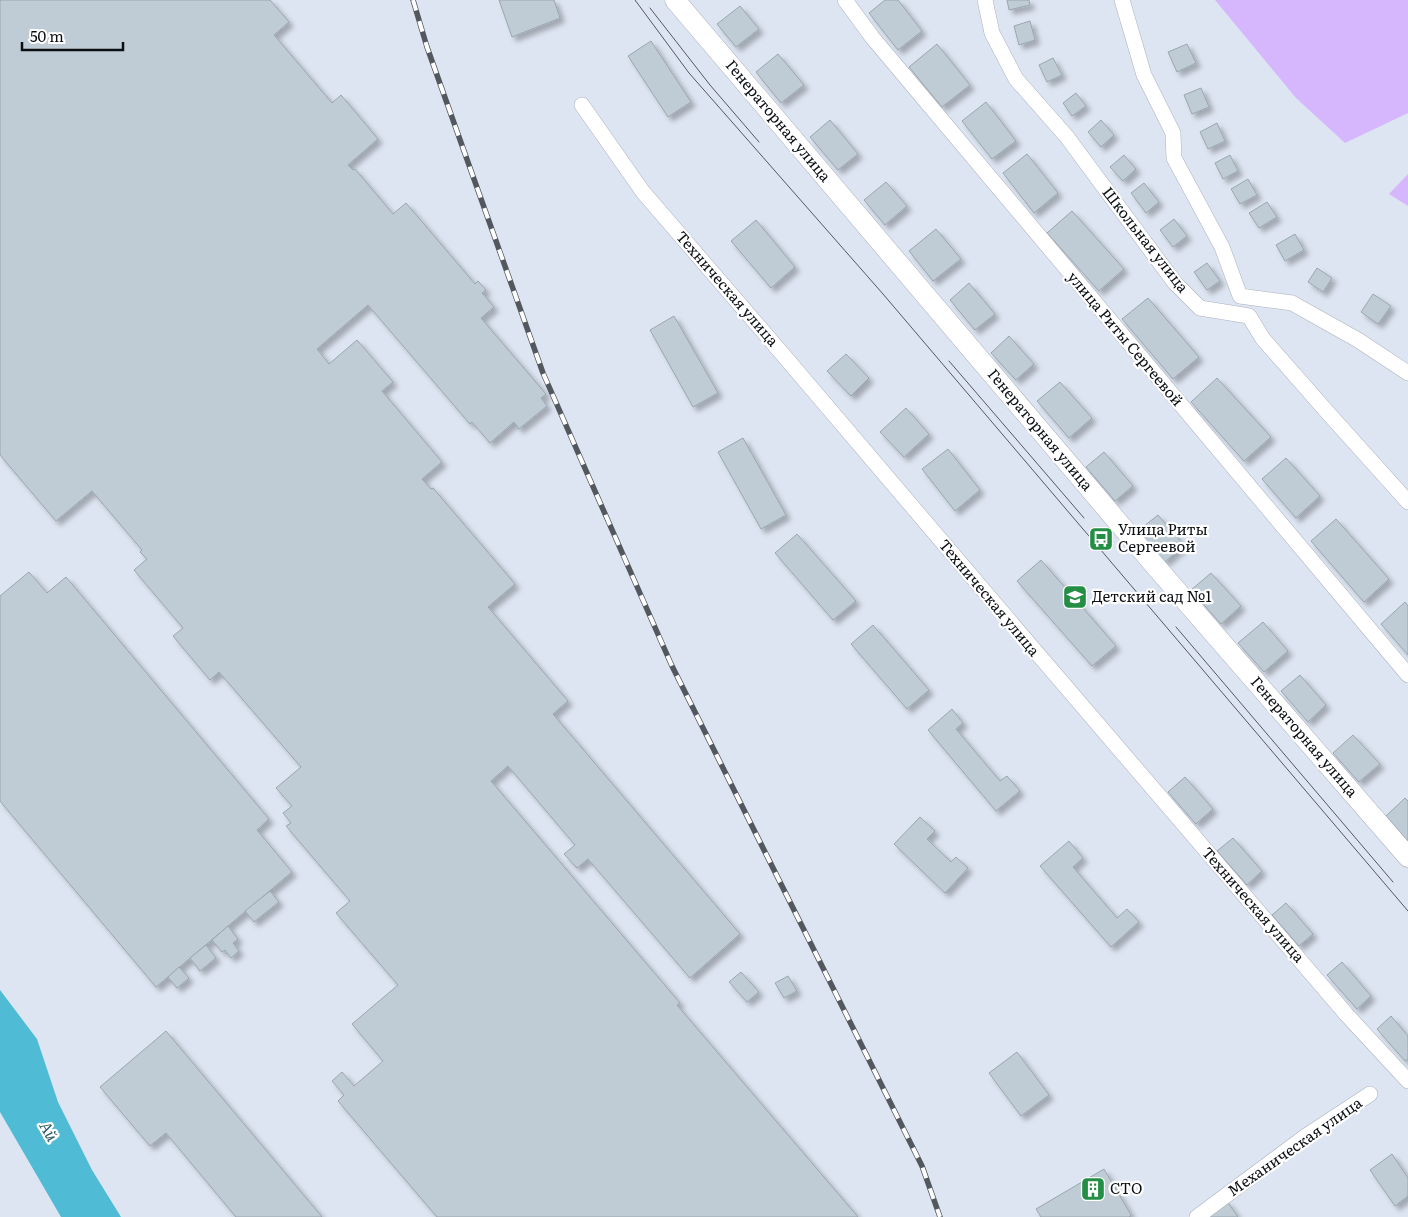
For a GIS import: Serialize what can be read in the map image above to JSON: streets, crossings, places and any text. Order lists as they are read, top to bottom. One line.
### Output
{"streets":{"main road":["Генераторная улица"],"street":["Школьная улица","Техническая улица","улица Риты Сергеевой","Механическая улица"]},"water":["Ай"],"places":{"bus stop":["Улица Риты Сергеевой"],"school or university":["Детский сад №1"],"building":["СТО"]},"scale_bar":"50 m"}
